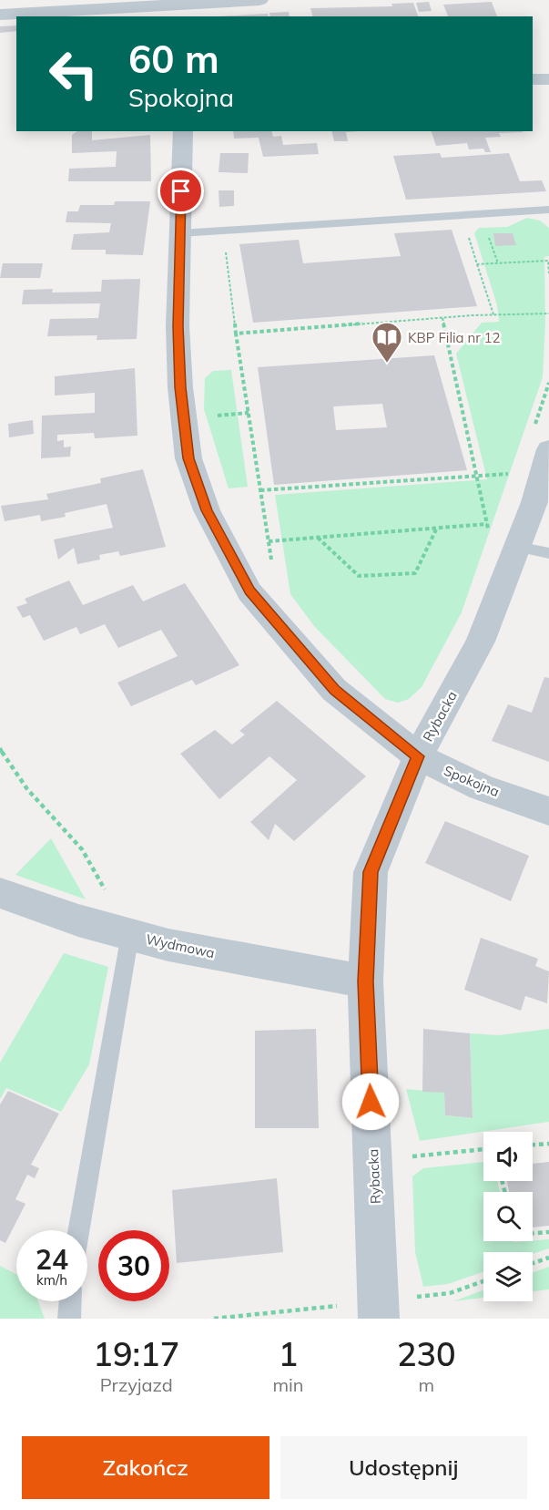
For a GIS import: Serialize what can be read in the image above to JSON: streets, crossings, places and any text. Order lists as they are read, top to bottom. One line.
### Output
{"streets":{"street":["Rybacka","Spokojna","Wydmowa"]},"crossings":[["Rybacka","Spokojna"],["Rybacka","Wydmowa"]],"places":{"library":["KBP Filia nr 12"]},"page":{"turn":["60 m","Spokojna"],"speed":"24 km/h","limit":"30","eta":["19:17","Przyjazd","1","min","230","m"],"buttons":["Zakończ","Udostępnij"]}}
